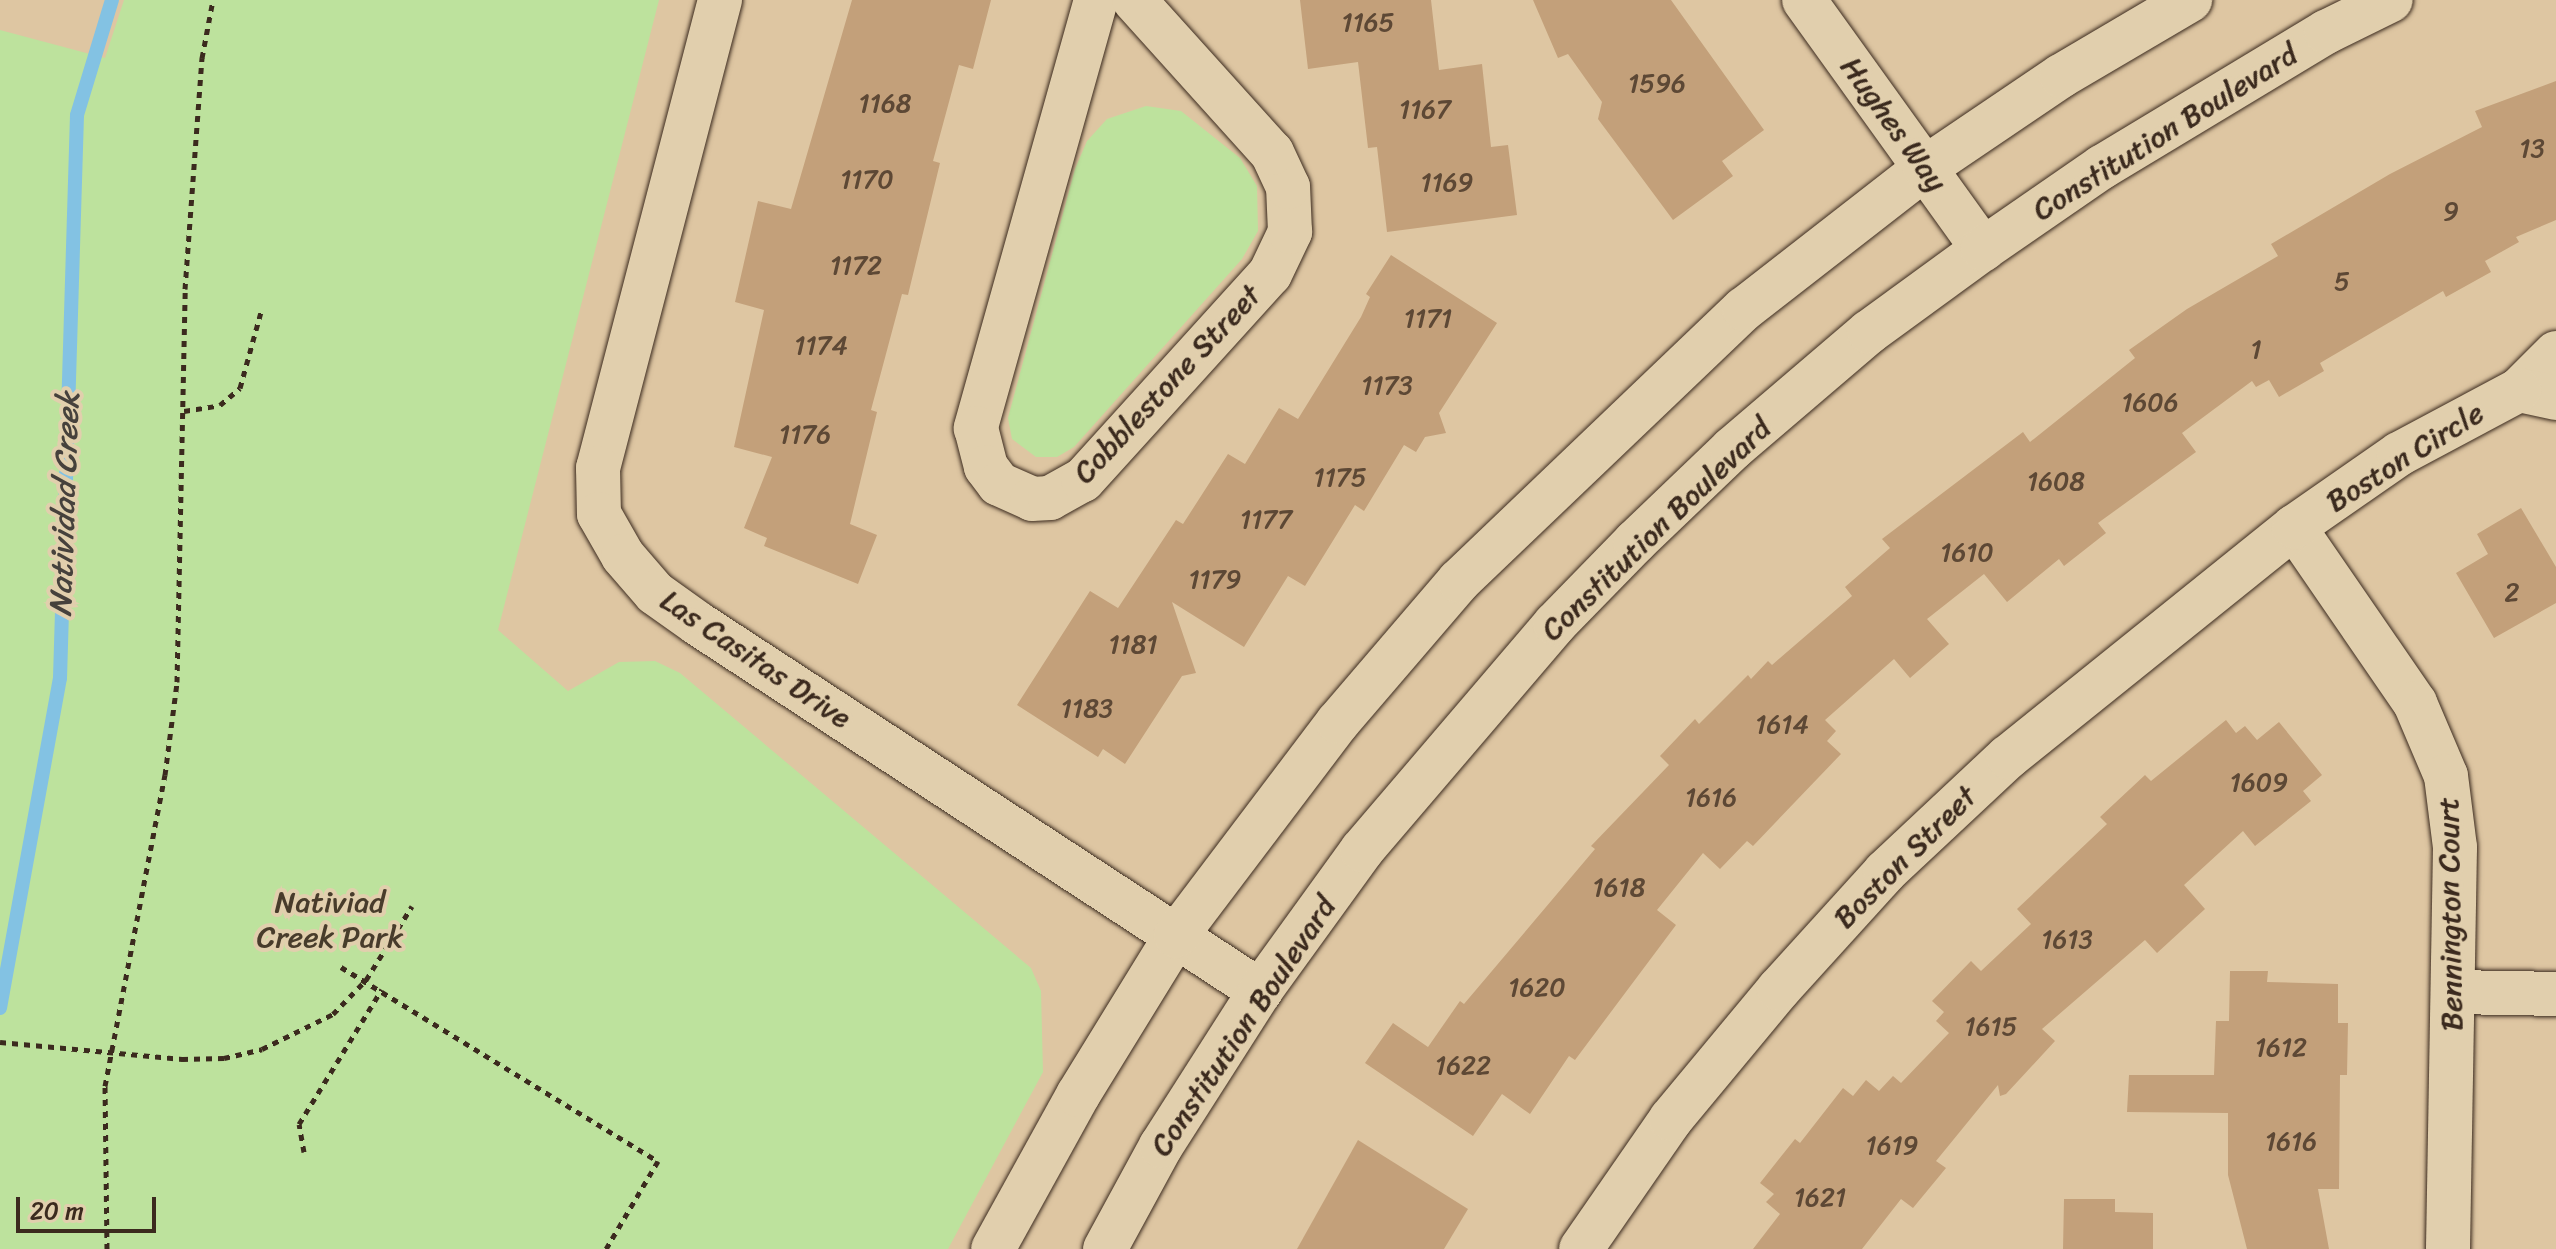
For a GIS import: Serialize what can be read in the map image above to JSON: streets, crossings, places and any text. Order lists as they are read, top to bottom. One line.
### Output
{"streets":{"street":["Hughes Way","Constitution Boulevard","Cobblestone Street","Boston Circle","Las Casitas Drive","Boston Street","Bennington Court"]},"crossings":[["Hughes Way","Constitution Boulevard"],["Constitution Boulevard","Las Casitas Drive"],["Boston Circle","Boston Street"],["Boston Circle","Bennington Court"],["Boston Street","Bennington Court"]],"water":["Natividad Creek"],"parks":["Nativiad Creek Park"],"house_numbers":["1165","1596","1168","1167","13","1170","1169","9","1172","5","1171","1174","1","1173","1606","1176","1175","1608","1177","1610","1179","2","1181","1183","1614","1609","1616","1618","1613","1620","1615","1612","1622","1616","1619","1621"],"scale_bar":"20 m"}
